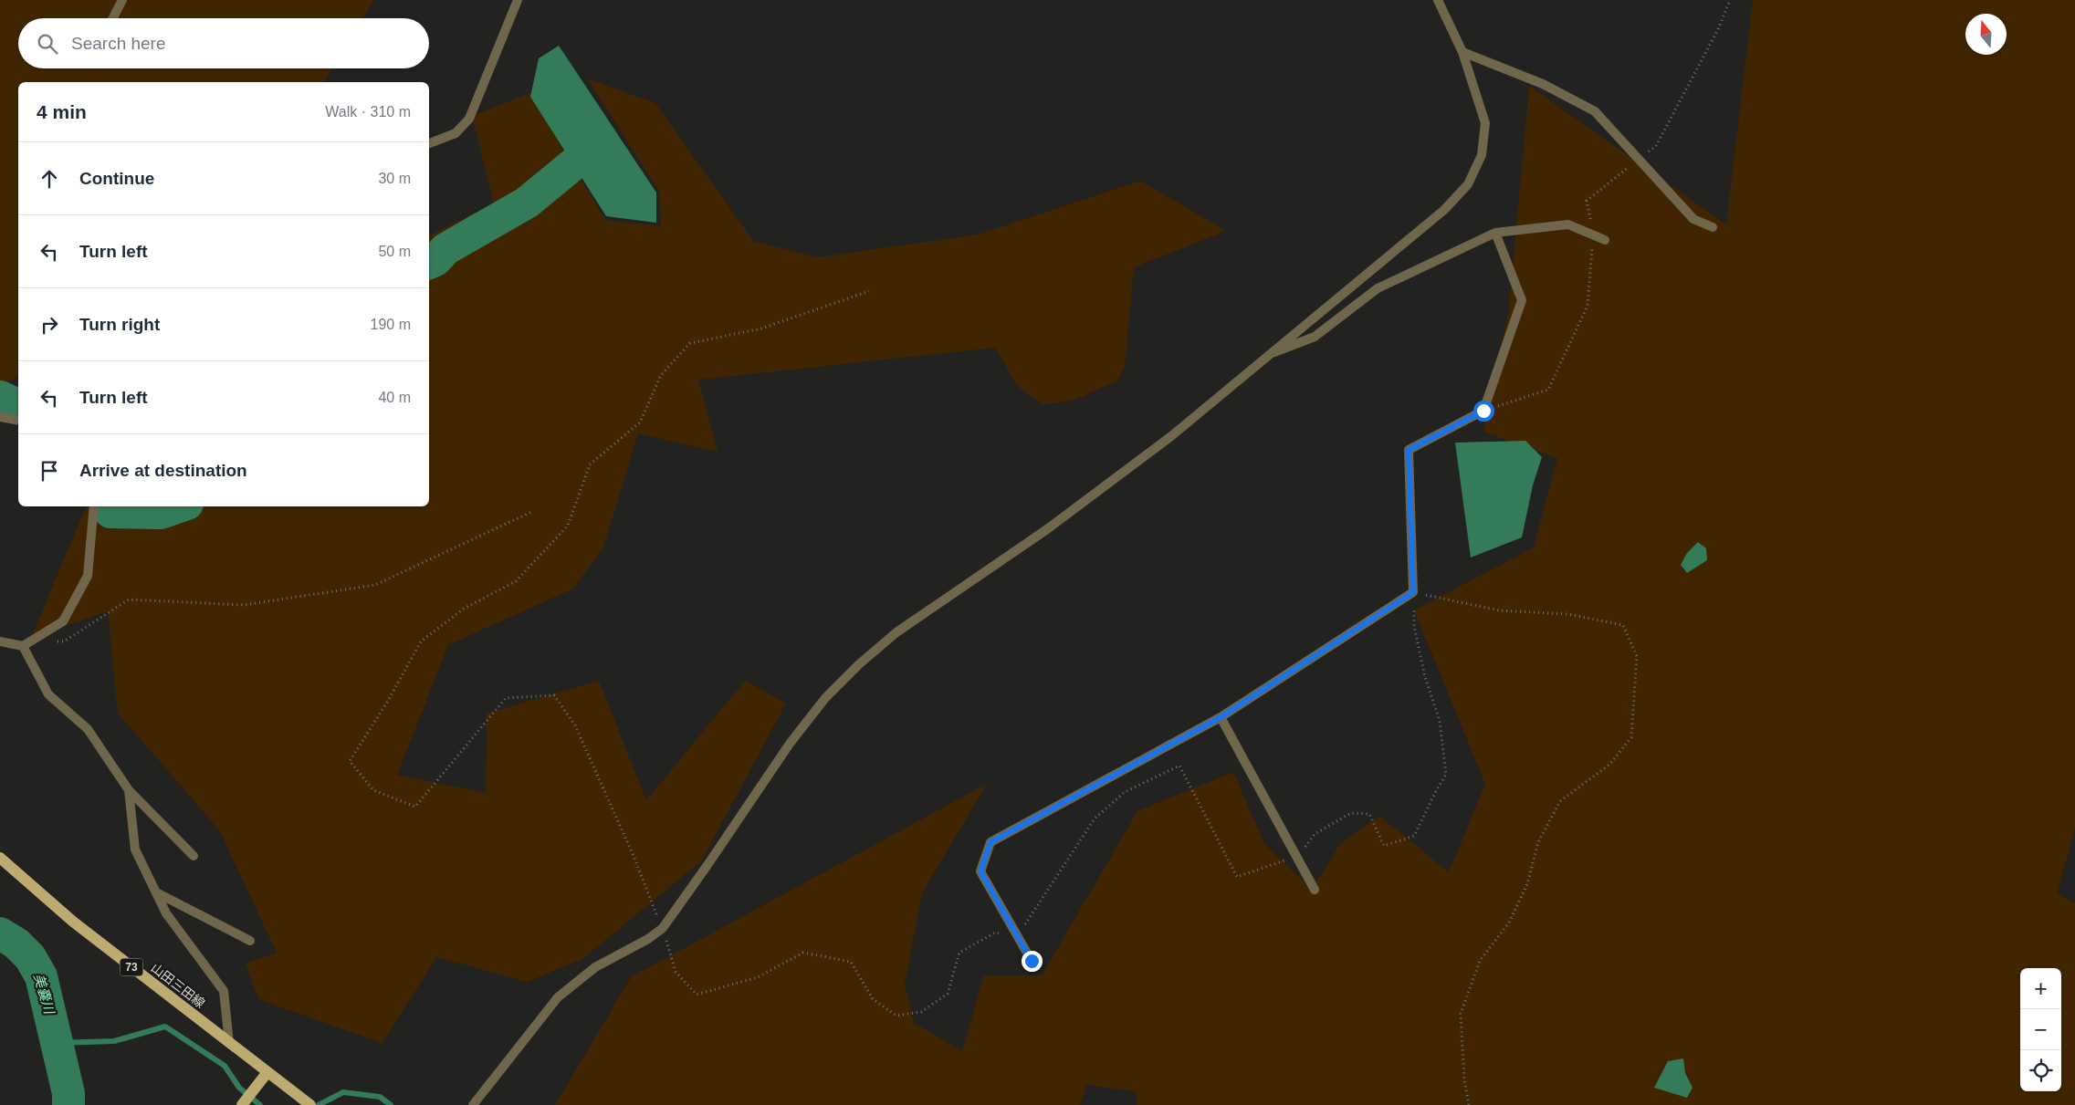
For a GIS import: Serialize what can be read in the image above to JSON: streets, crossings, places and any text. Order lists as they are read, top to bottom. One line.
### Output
{"streets":{"main road":["73","山田三田線"]},"water":["美嚢川"],"north":"top","page":{"search":"Search here","heading":["4 min","Walk · 310 m"],"list":[["Continue","30 m"],["Turn left","50 m"],["Turn right","190 m"],["Turn left","40 m"],"Arrive at destination"],"map_buttons":["+","−"]}}
